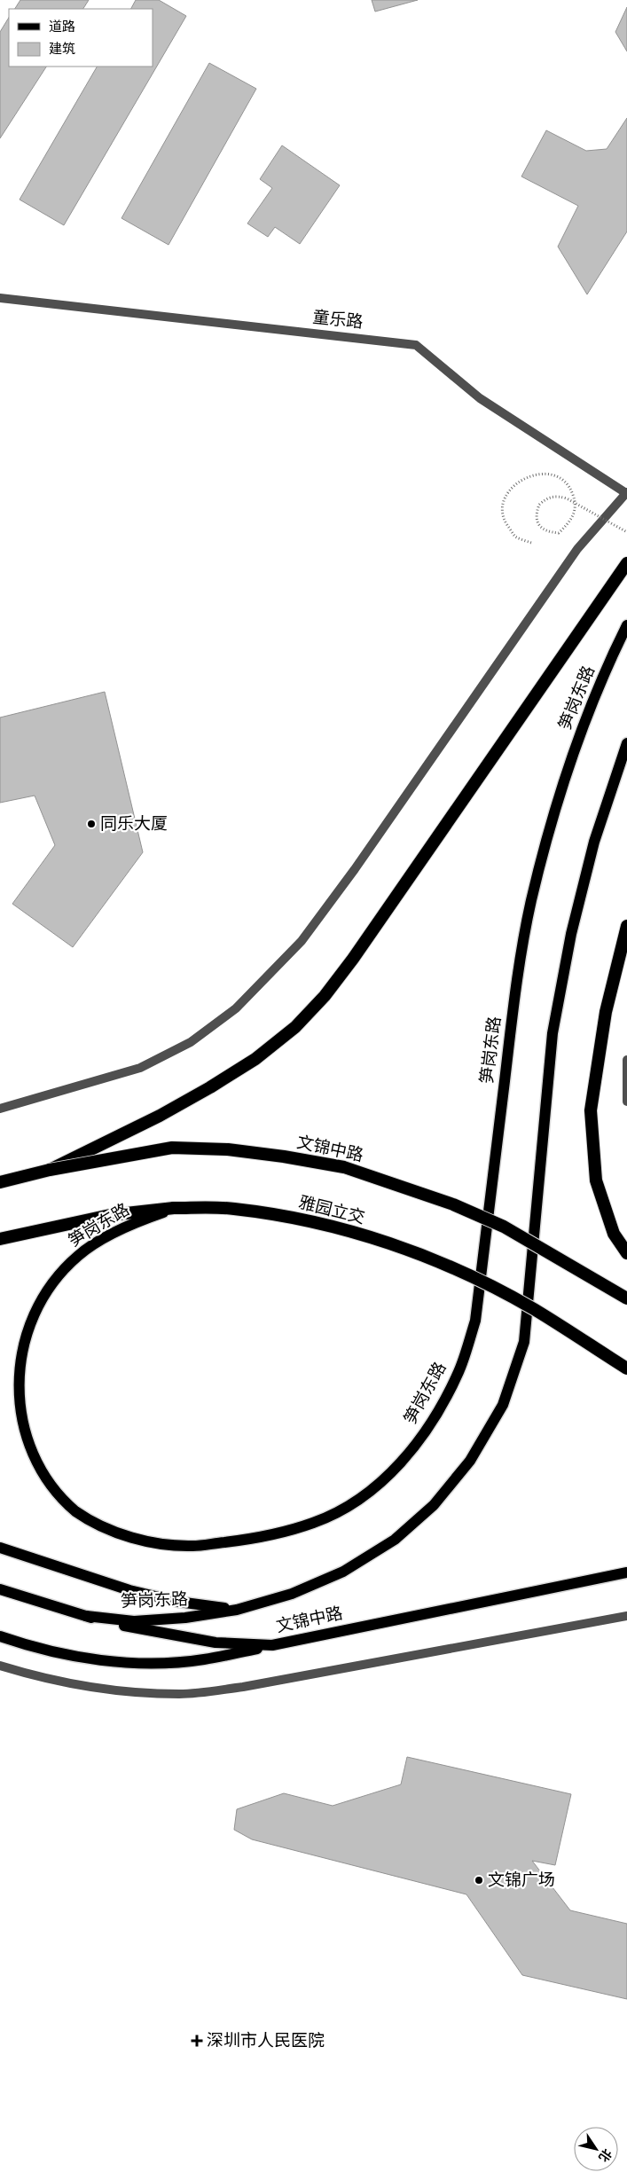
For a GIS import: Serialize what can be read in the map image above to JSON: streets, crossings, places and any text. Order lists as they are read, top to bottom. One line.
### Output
{"streets":{"highway":["文锦中路","雅园立交"],"main road":["笋岗东路"],"street":["童乐路"]},"crossings":[["笋岗东路","文锦中路"],["笋岗东路","雅园立交"]],"places":{"other":["同乐大厦","文锦广场"],"health":["深圳市人民医院"]},"legend":["道路","建筑"],"north":"bottom right"}
